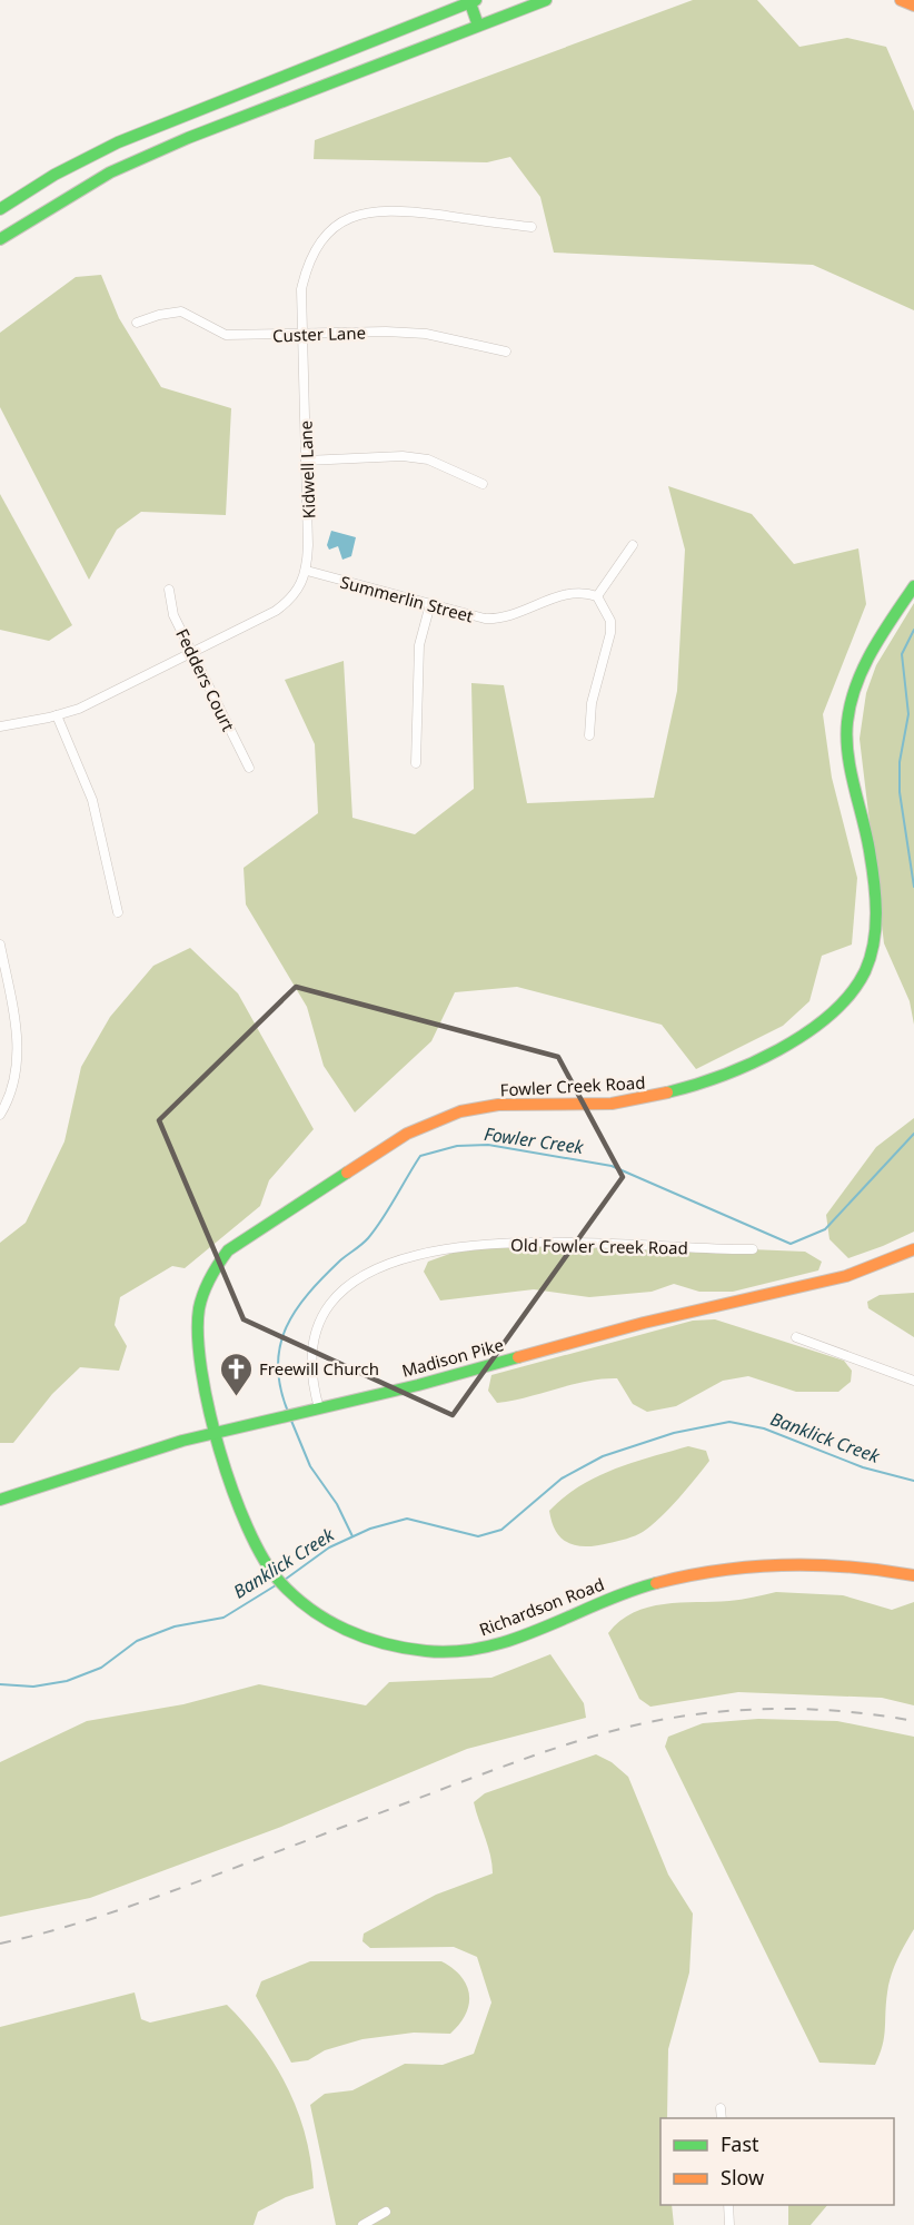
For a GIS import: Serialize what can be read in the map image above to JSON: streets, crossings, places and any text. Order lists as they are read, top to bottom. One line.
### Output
{"streets":{"main road":["Fowler Creek Road","Madison Pike","Richardson Road"],"street":["Custer Lane","Kidwell Lane","Summerlin Street","Fedders Court","Old Fowler Creek Road"]},"crossings":[["Custer Lane","Kidwell Lane"],["Kidwell Lane","Summerlin Street"],["Fowler Creek Road","Madison Pike"],["Fowler Creek Road","Richardson Road"],["Old Fowler Creek Road","Madison Pike"],["Madison Pike","Richardson Road"]],"water":["Fowler Creek","Banklick Creek"],"places":{"church":["Freewill Church"]},"legend":["Fast","Slow"]}
